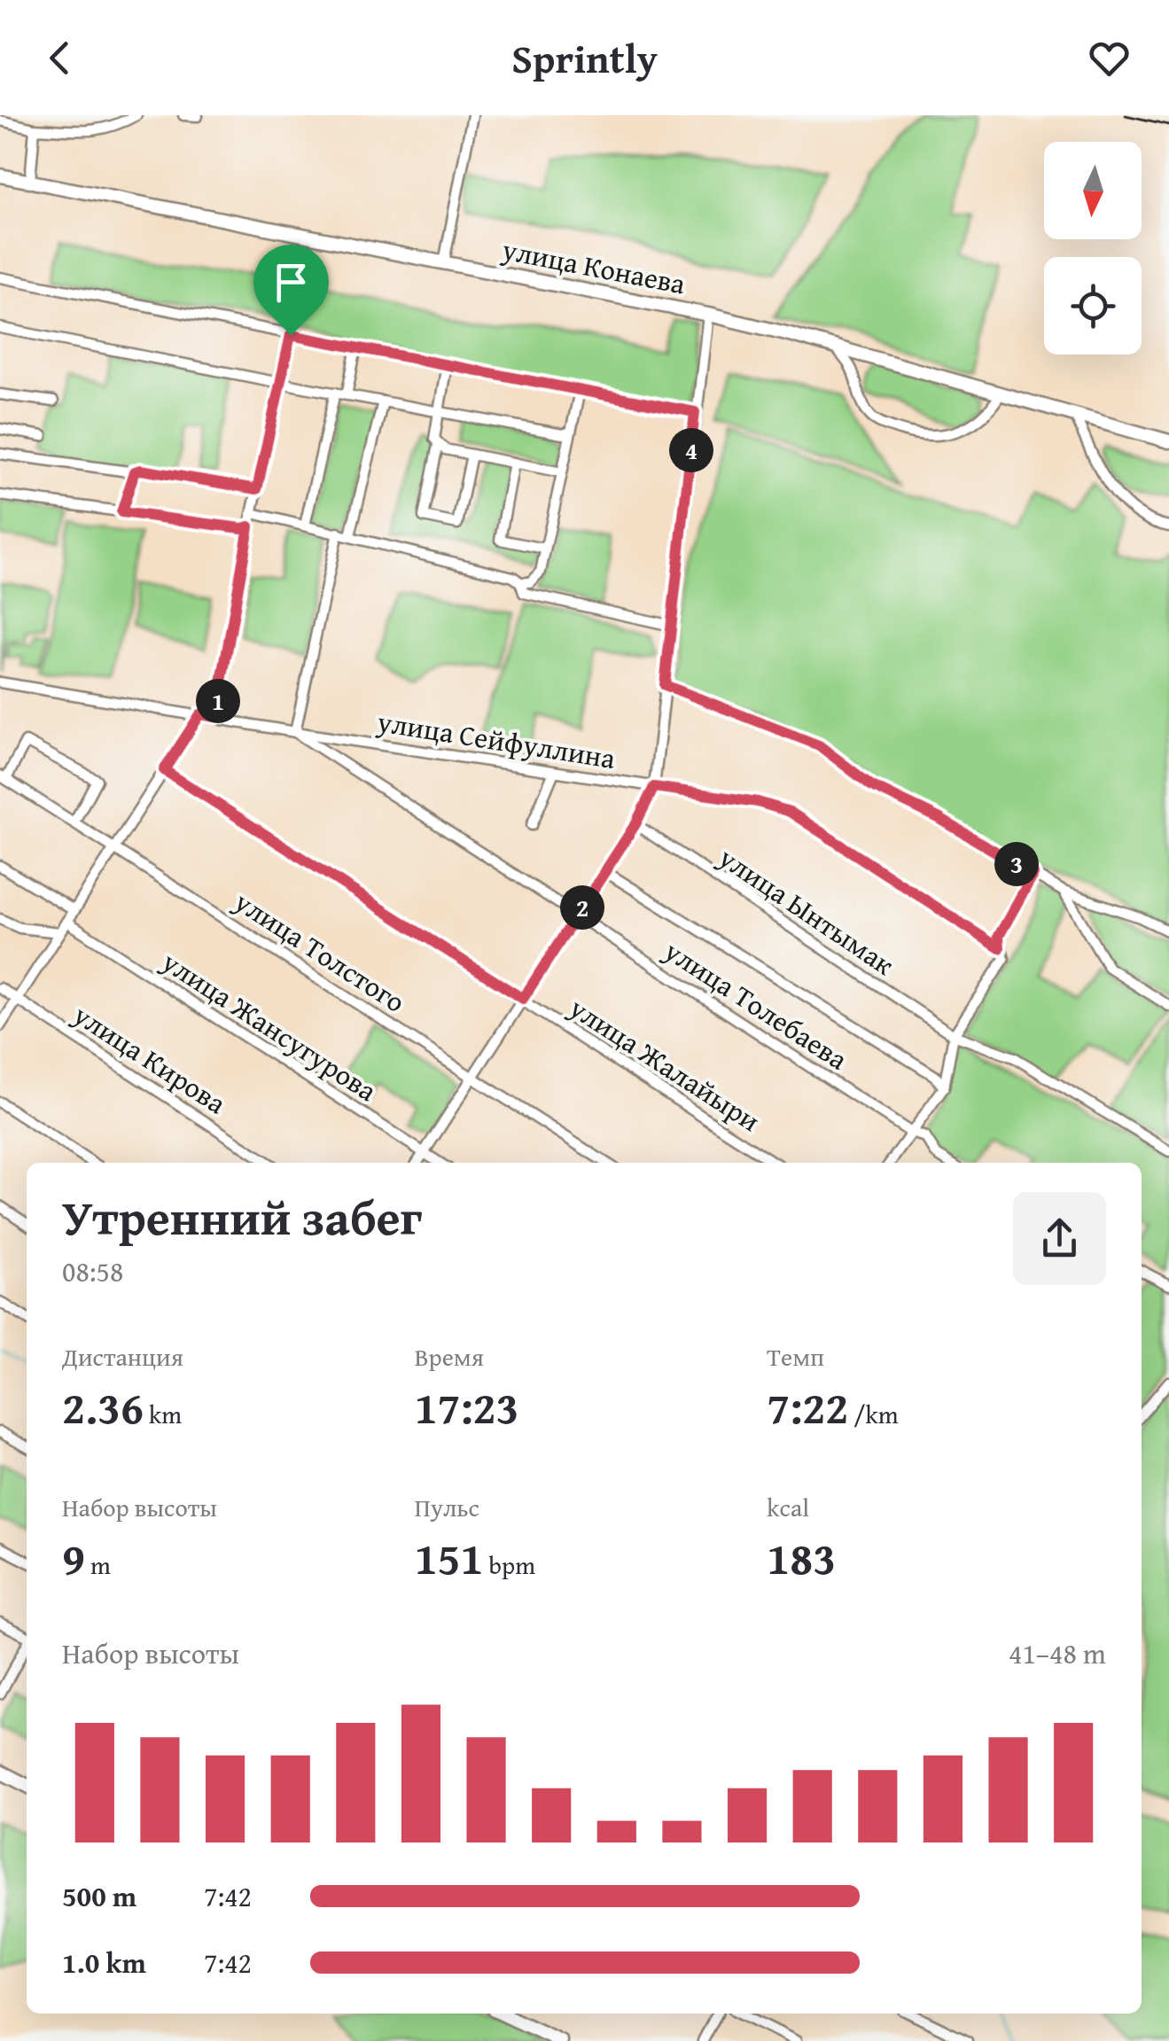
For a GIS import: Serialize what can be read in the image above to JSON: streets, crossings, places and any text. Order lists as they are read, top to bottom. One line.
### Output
{"streets":{"main road":["улица Конаева"],"street":["улица Сейфуллина","улица Ынтымак","улица Толстого","улица Толебаева","улица Жансугурова","улица Кирова","улица Жалайыри"]},"crossings":[["улица Сейфуллина","улица Толебаева"]],"north":"bottom","page":{"header":"Sprintly","pins":["4","1","3","2"],"heading":["Утренний забег","08:58"],"stats":[["Дистанция","2.36 km"],["Время","17:23"],["Темп","7:22 /km"],["Набор высоты","9 m"],["Пульс","151 bpm"],["kcal","183"]],"chart":["Набор высоты","41–48 m"],"list":[{"name":"500 m","note":"7:42"},{"name":"1.0 km","note":"7:42"}]}}
